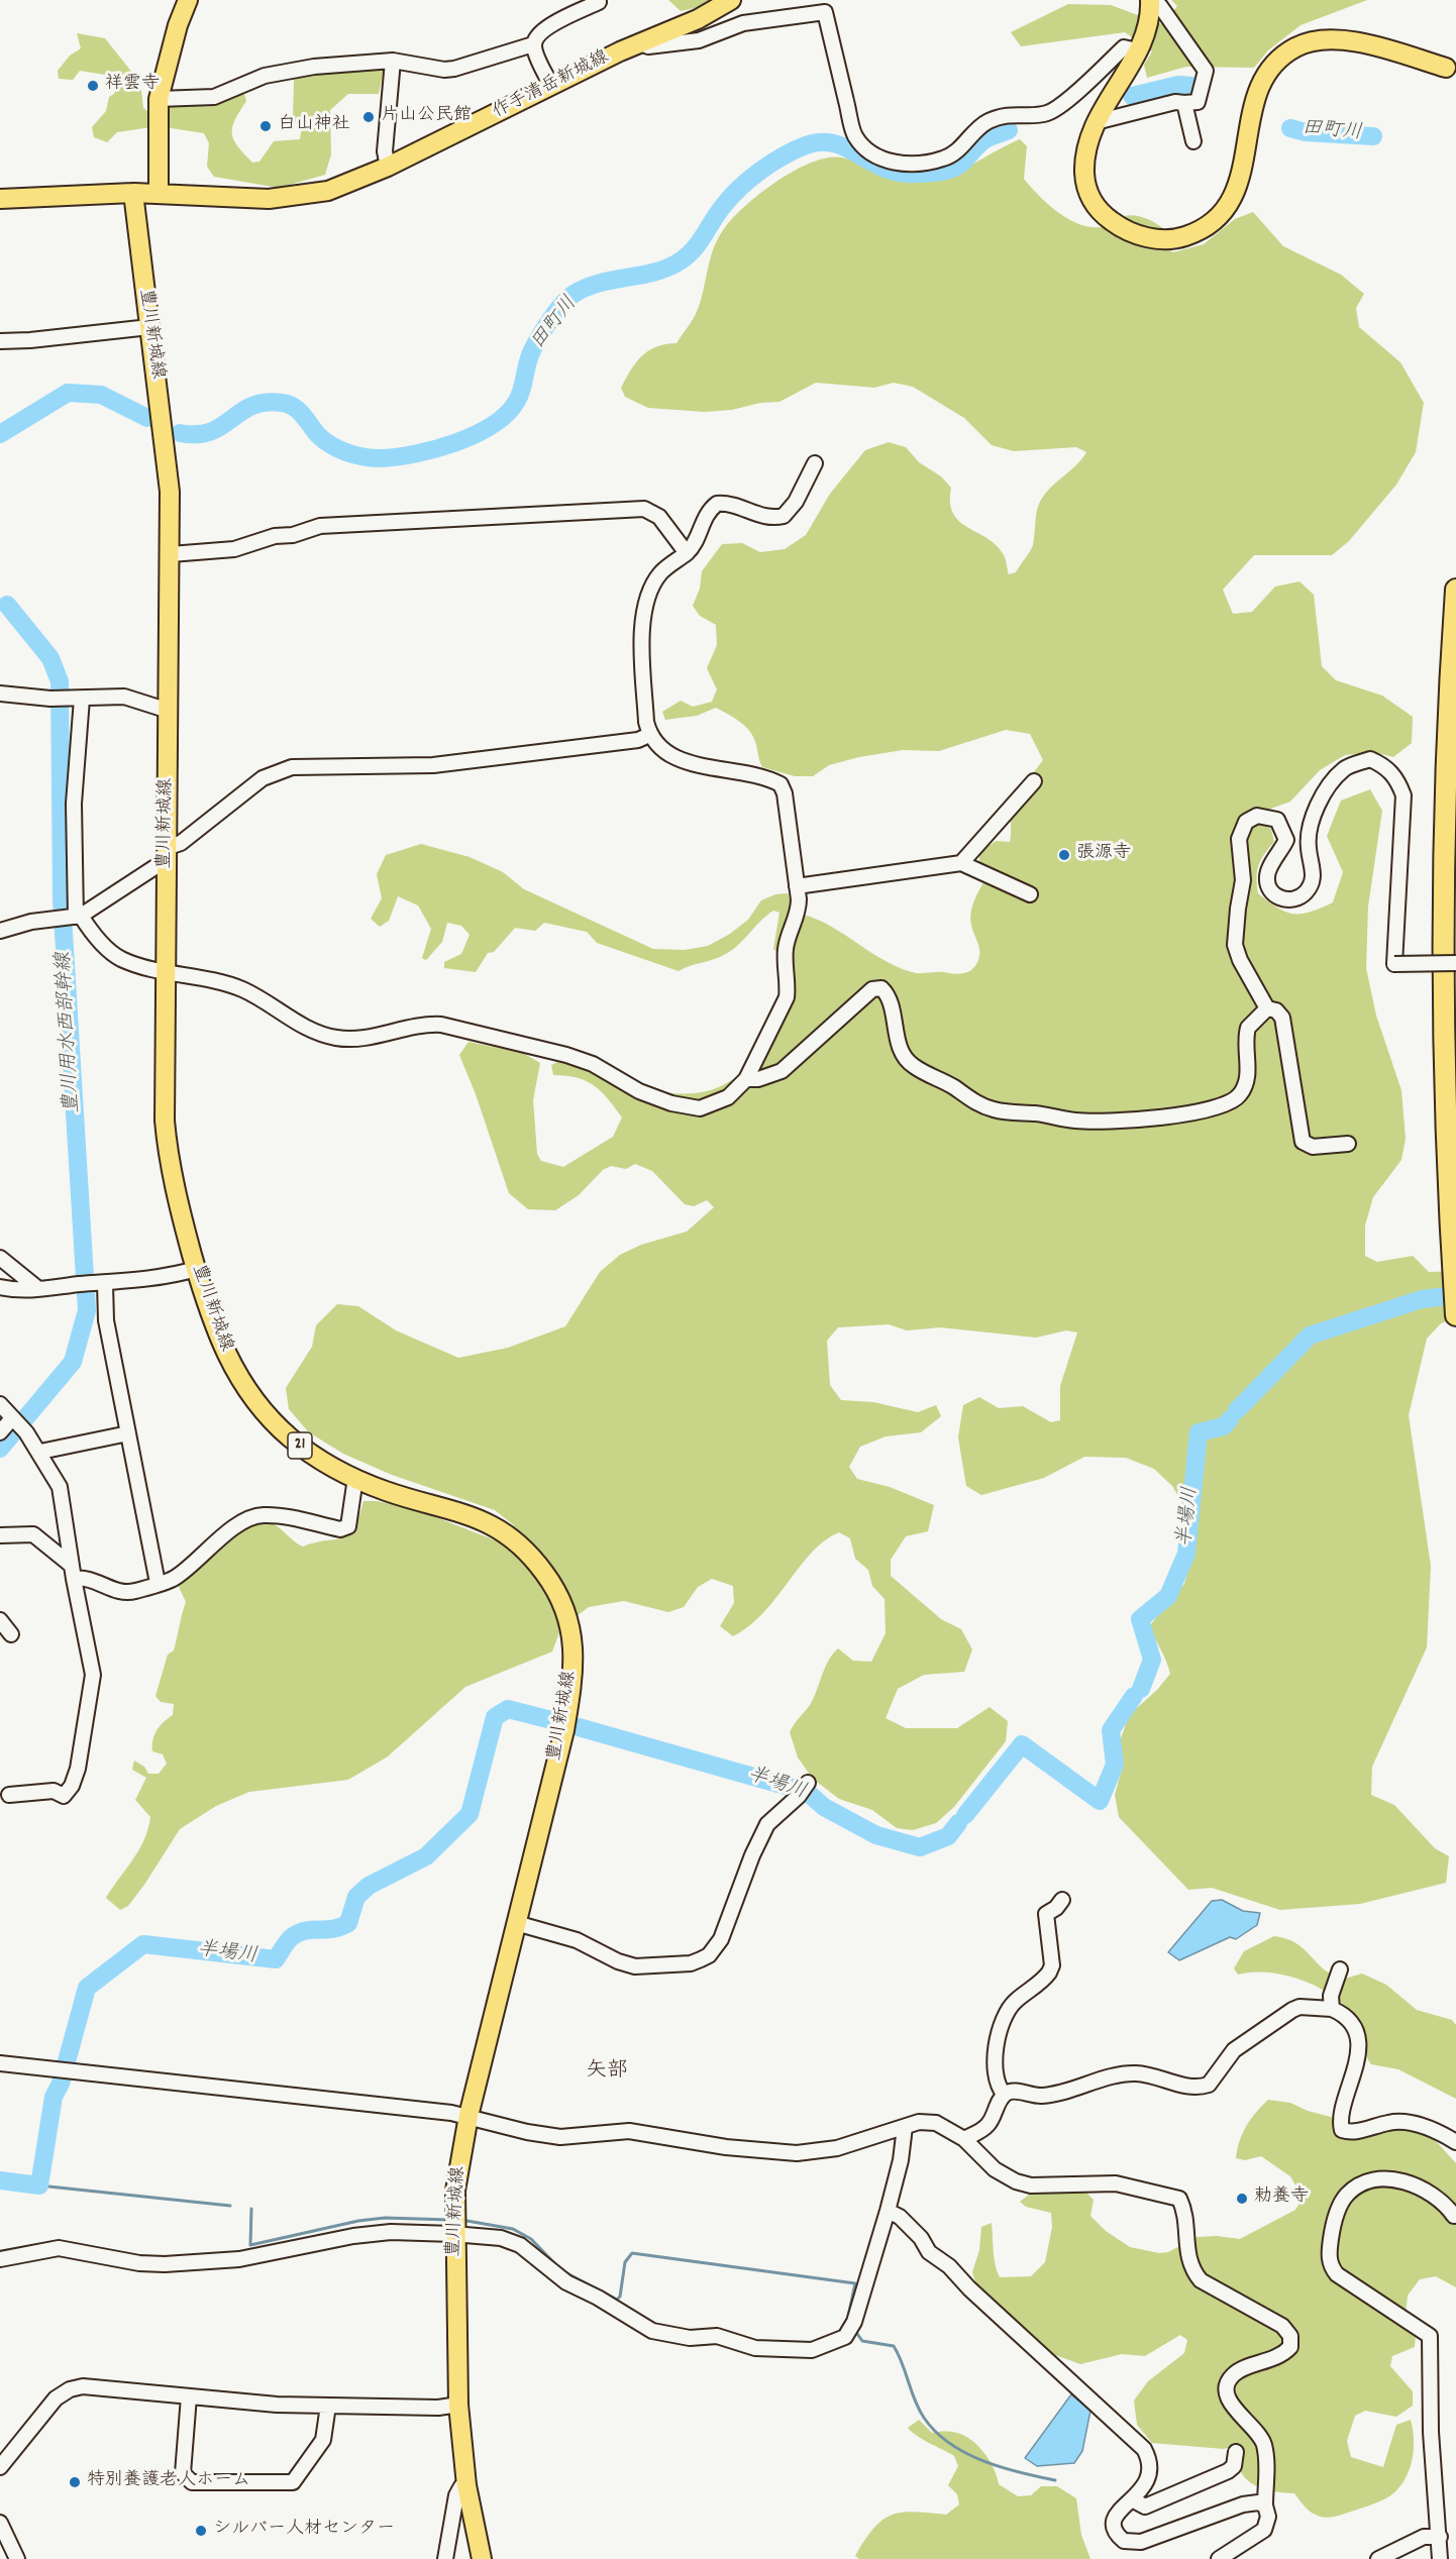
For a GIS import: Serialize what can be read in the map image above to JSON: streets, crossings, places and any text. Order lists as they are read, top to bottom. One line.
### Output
{"streets":{"main road":["作手清岳新城線","豊川新城線","21"]},"districts":["矢部"],"water":["田町川","豊川用水西部幹線","半場川"],"places":["祥雲寺","片山公民館","白山神社","張源寺","勅養寺","特別養護老人ホーム","シルバー人材センター"]}
